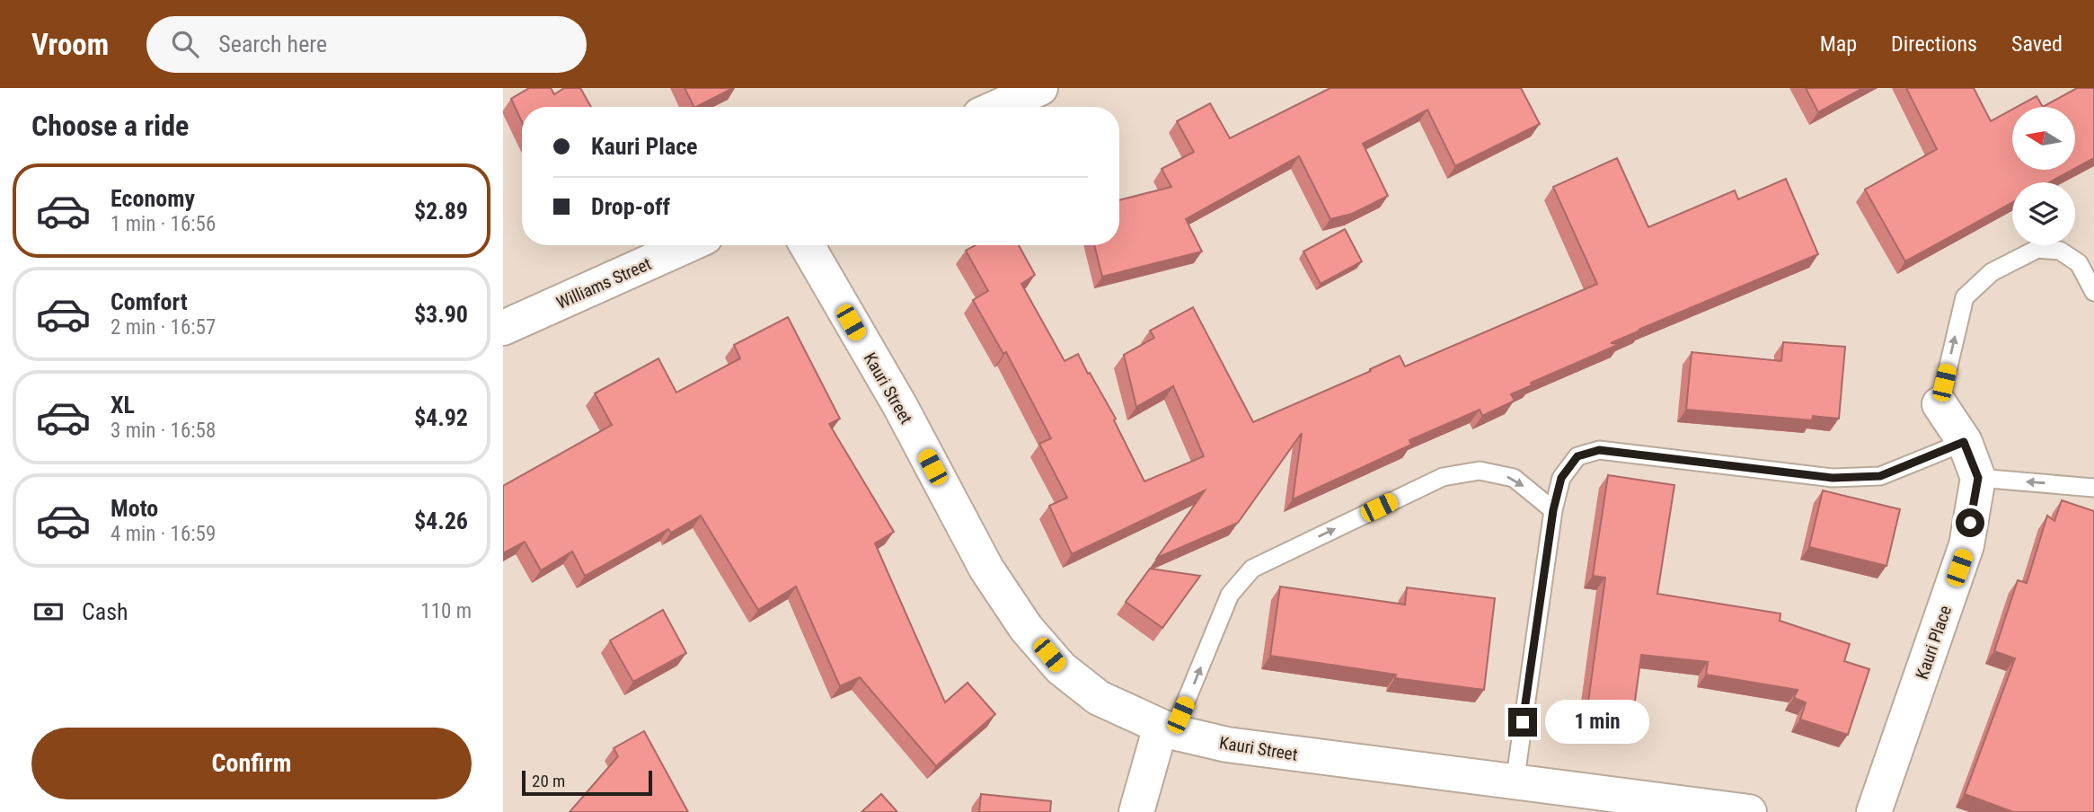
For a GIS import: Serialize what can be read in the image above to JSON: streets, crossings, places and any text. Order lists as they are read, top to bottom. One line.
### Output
{"streets":{"street":["Williams Street","Kauri Street","Kauri Place"]},"scale_bar":"20 m","north":"left","page":{"header":"Vroom","search":"Search here","nav":["Map","Directions","Saved"],"heading":"Choose a ride","banner":["Kauri Place","Drop-off"],"list":[{"name":"Economy","note":"1 min · 16:56","value":"$2.89"},{"name":"Comfort","note":"2 min · 16:57","value":"$3.90"},{"name":"XL","note":"3 min · 16:58","value":"$4.92"},{"name":"Moto","note":"4 min · 16:59","value":"$4.26"}],"pay":["Cash","110 m"],"bubble":"1 min","buttons":"Confirm","scale":"20 m"}}
